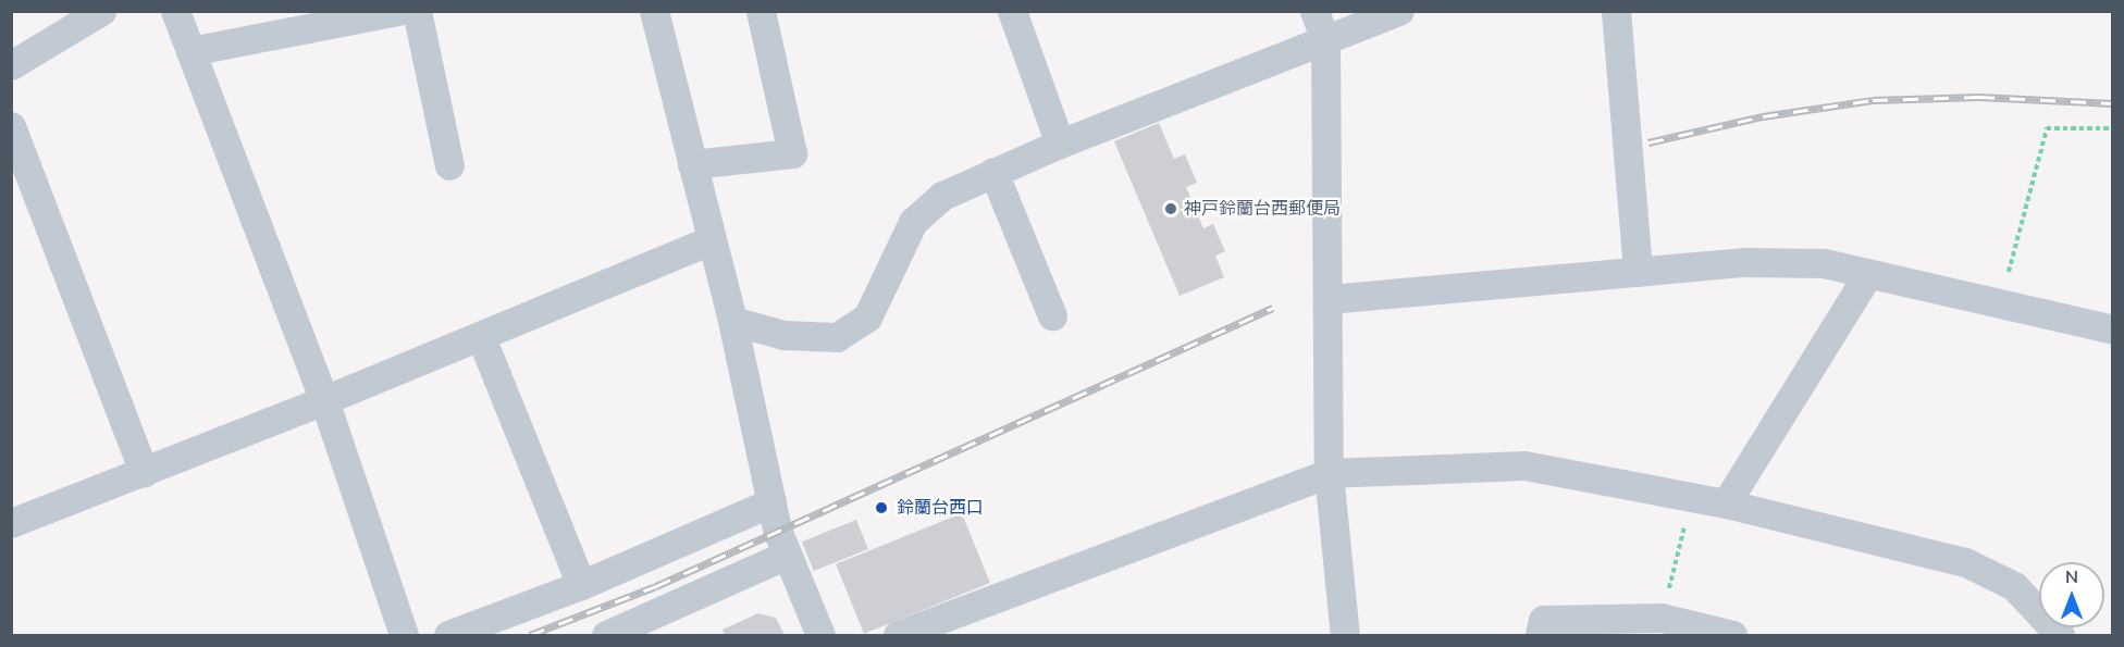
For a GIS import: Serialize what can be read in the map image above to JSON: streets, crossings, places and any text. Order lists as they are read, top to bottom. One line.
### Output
{"places":["神戸鈴蘭台西郵便局","鈴蘭台西口"],"north":"top"}
